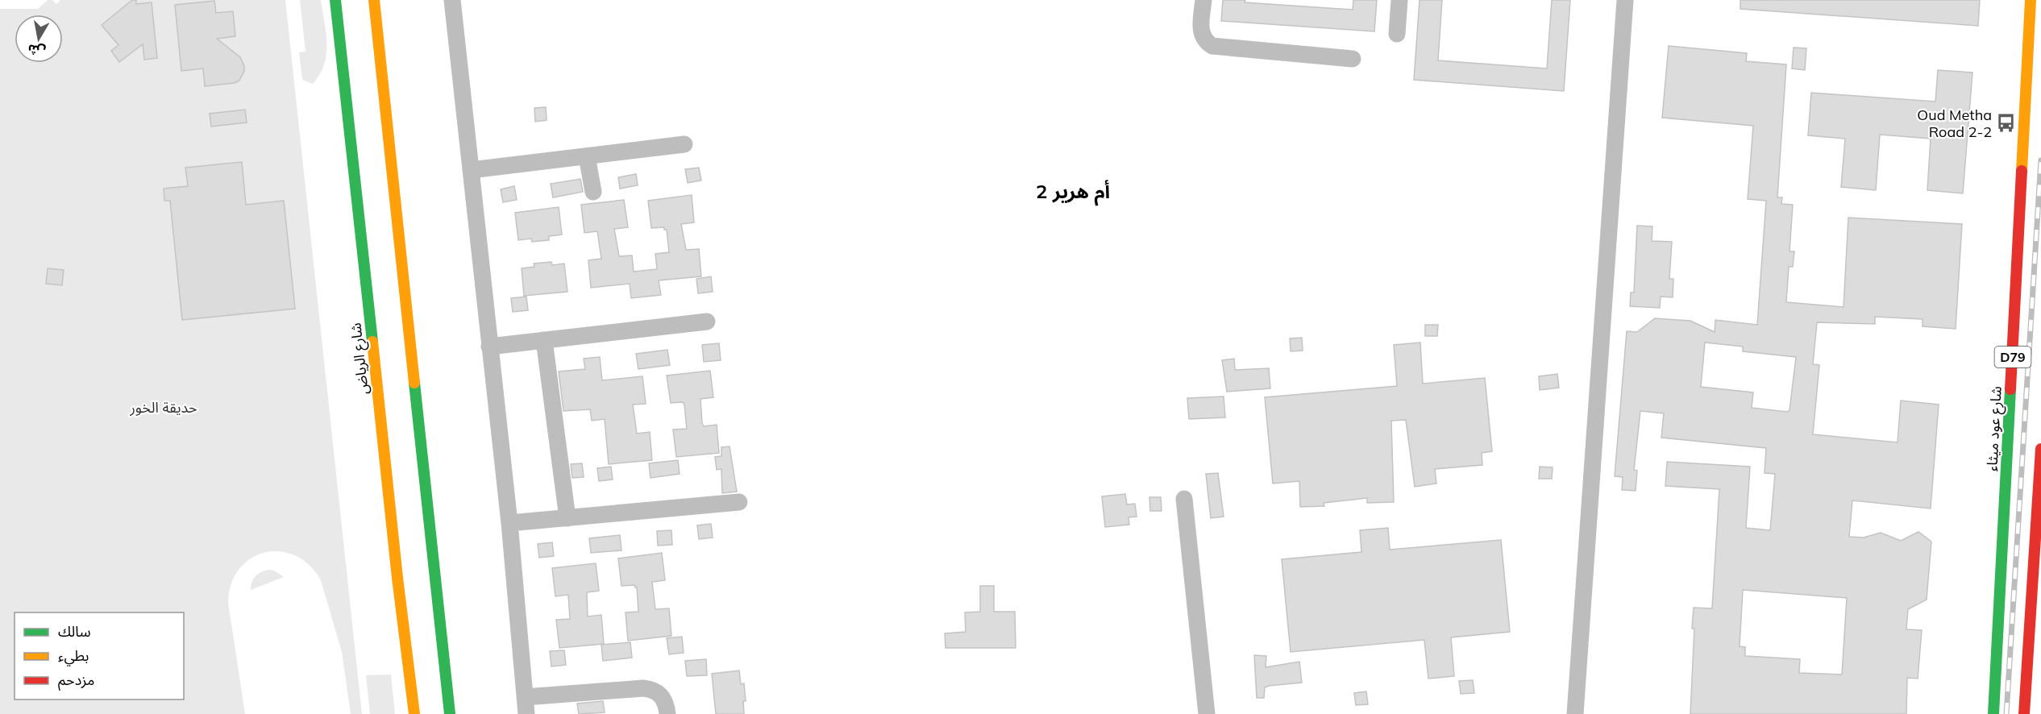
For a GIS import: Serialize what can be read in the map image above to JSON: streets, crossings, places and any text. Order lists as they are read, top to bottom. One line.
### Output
{"streets":{"main road":["D79","شارع الرياض","شارع عود ميثاء"]},"districts":["أم هرير 2"],"parks":["حديقة الخور"],"places":{"bus stop":["Oud Metha Road 2-2"]},"legend":["سالك","بطيء","مزدحم"],"north":"bottom"}
